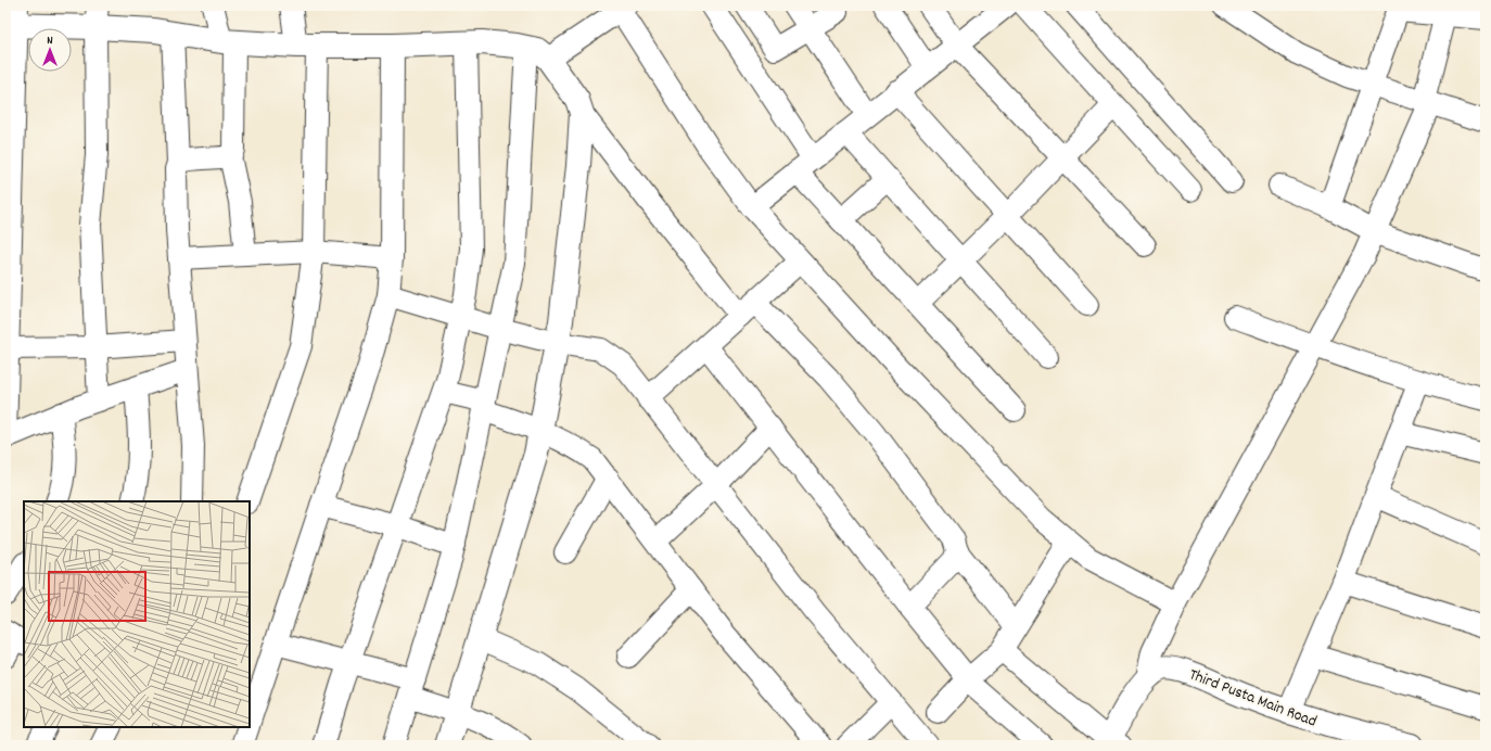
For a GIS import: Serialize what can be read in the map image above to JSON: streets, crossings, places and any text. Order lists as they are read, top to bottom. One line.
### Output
{"streets":{"street":["Third Pusta Main Road"]},"north":"top"}
